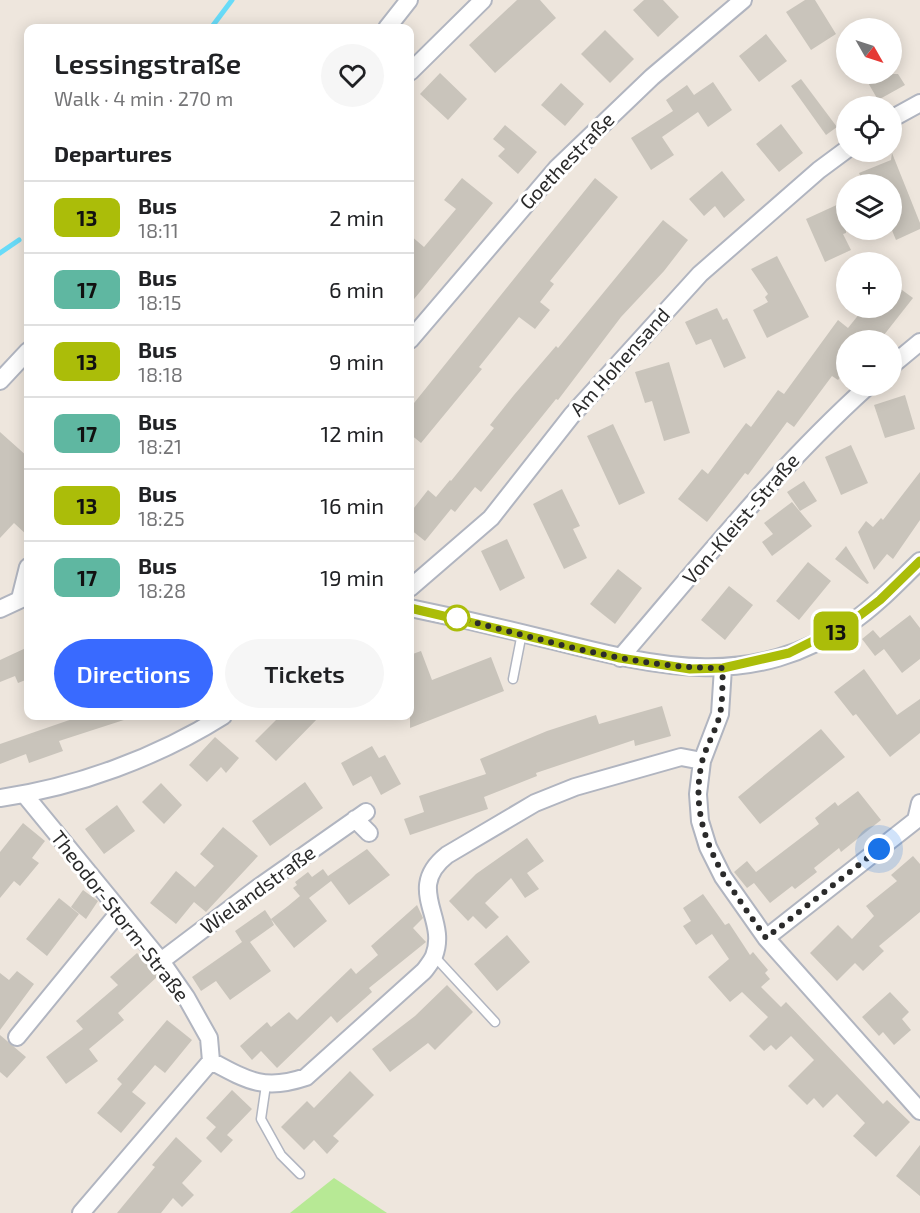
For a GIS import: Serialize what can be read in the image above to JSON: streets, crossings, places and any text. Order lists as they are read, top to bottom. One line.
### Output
{"streets":{"street":["Goethestraße","Am Hohensand","Von-Kleist-Straße","Wielandstraße","Theodor-Storm-Straße"]},"crossings":[["Wielandstraße","Theodor-Storm-Straße"]],"lines":["bus line 13"],"north":"bottom right","page":{"on_map":"13","map_buttons":["+","−"],"heading":[["Lessingstraße","Walk · 4 min · 270 m"],"Departures"],"list":[{"mark":"13","name":"Bus","note":"18:11","value":"2 min"},{"mark":"17","name":"Bus","note":"18:15","value":"6 min"},{"mark":"13","name":"Bus","note":"18:18","value":"9 min"},{"mark":"17","name":"Bus","note":"18:21","value":"12 min"},{"mark":"13","name":"Bus","note":"18:25","value":"16 min"},{"mark":"17","name":"Bus","note":"18:28","value":"19 min"}],"buttons":["Directions","Tickets"]}}
